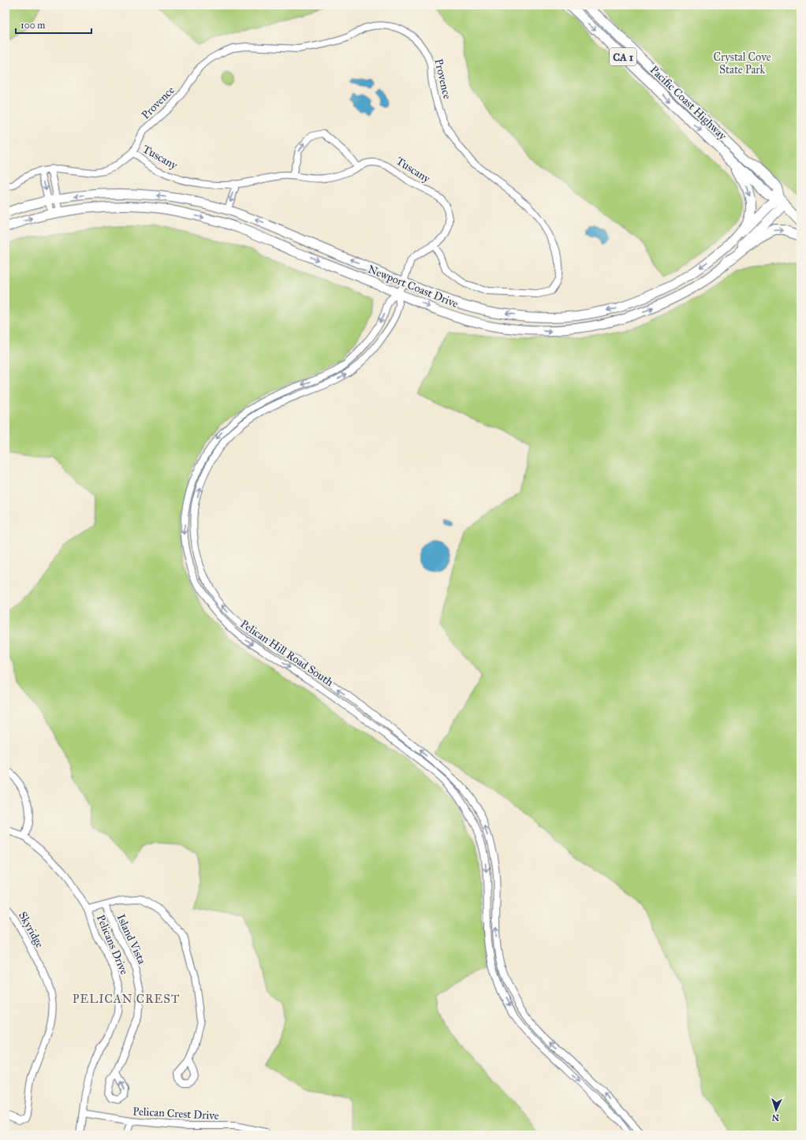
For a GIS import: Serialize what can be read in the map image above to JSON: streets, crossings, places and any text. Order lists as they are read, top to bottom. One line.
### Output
{"streets":{"highway":["CA 1","Pacific Coast Highway"],"main road":["Newport Coast Drive"],"street":["Provence","Tuscany","Pelican Hill Road South","Skyridge","Island Vista","Pelicans Drive","Pelican Crest Drive"]},"crossings":[["Provence","Tuscany"],["Pacific Coast Highway","Newport Coast Drive"],["Tuscany","Newport Coast Drive"],["Tuscany","Pelican Hill Road South"],["Newport Coast Drive","Pelican Hill Road South"],["Pelicans Drive","Pelican Crest Drive"]],"districts":["PELICAN CREST"],"parks":["Crystal Cove State Park"],"scale_bar":"100 m","north":"bottom"}
